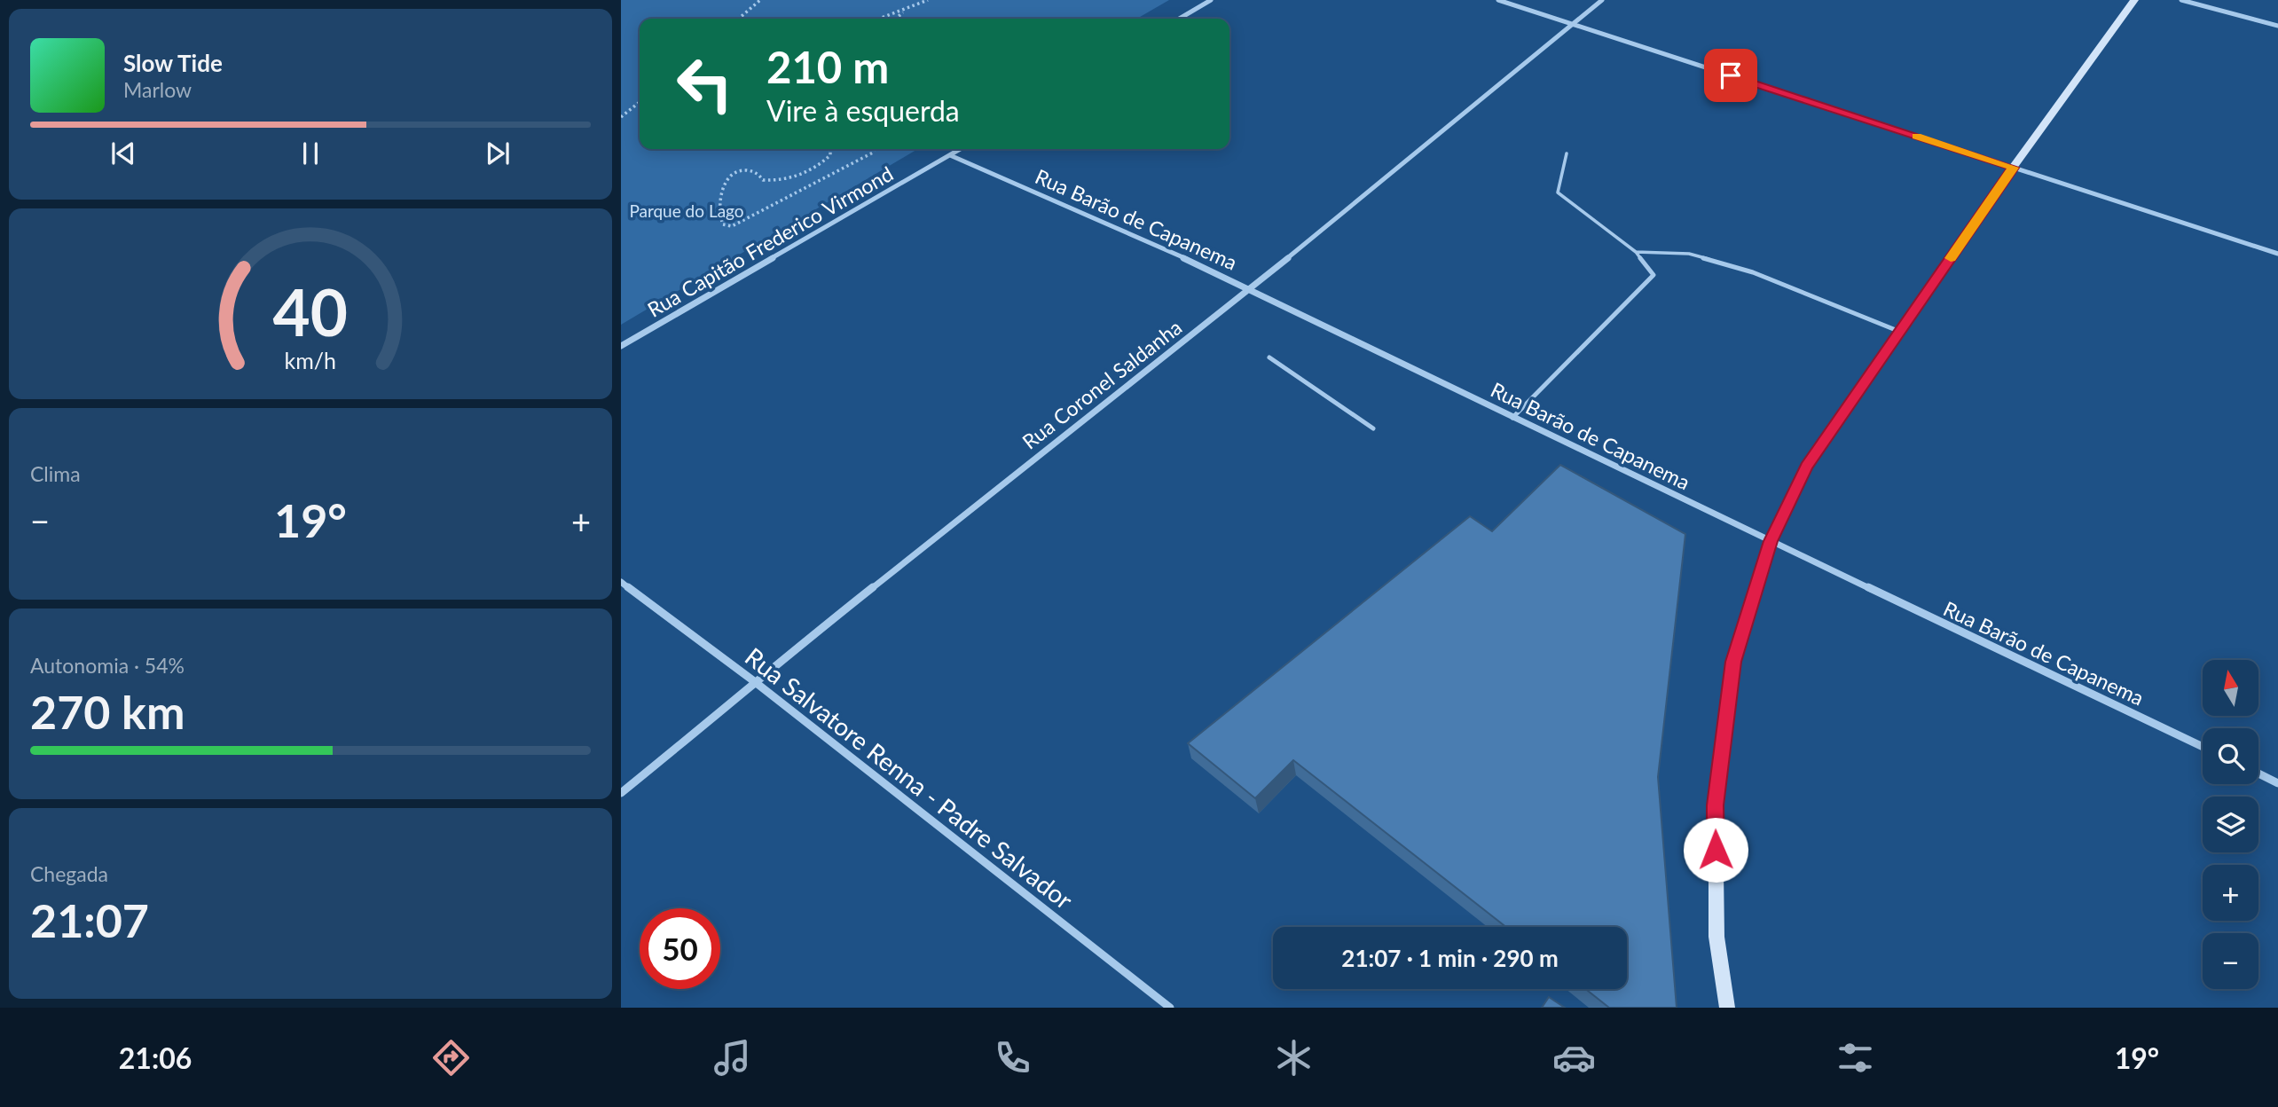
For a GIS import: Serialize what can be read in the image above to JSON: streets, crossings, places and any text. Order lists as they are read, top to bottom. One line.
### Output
{"streets":{"street":["Rua Barão de Capanema","Rua Capitão Frederico Virmond","Rua Coronel Saldanha","Rua Salvatore Renna - Padre Salvador"]},"crossings":[["Rua Barão de Capanema","Rua Capitão Frederico Virmond"],["Rua Barão de Capanema","Rua Coronel Saldanha"],["Rua Coronel Saldanha","Rua Salvatore Renna - Padre Salvador"]],"parks":["Parque do Lago"],"north":"top","page":{"turn":["210 m","Vire à esquerda"],"song":["Slow Tide","Marlow"],"tile":["Clima",["Autonomia · 54%","270 km"],["Chegada","21:07"]],"heat":["−","19°","+"],"map_buttons":["+","−"],"limit":"50","trip":"21:07 · 1 min · 290 m","tabs":["21:06","19°"],"gauge":["40","km/h"]}}
